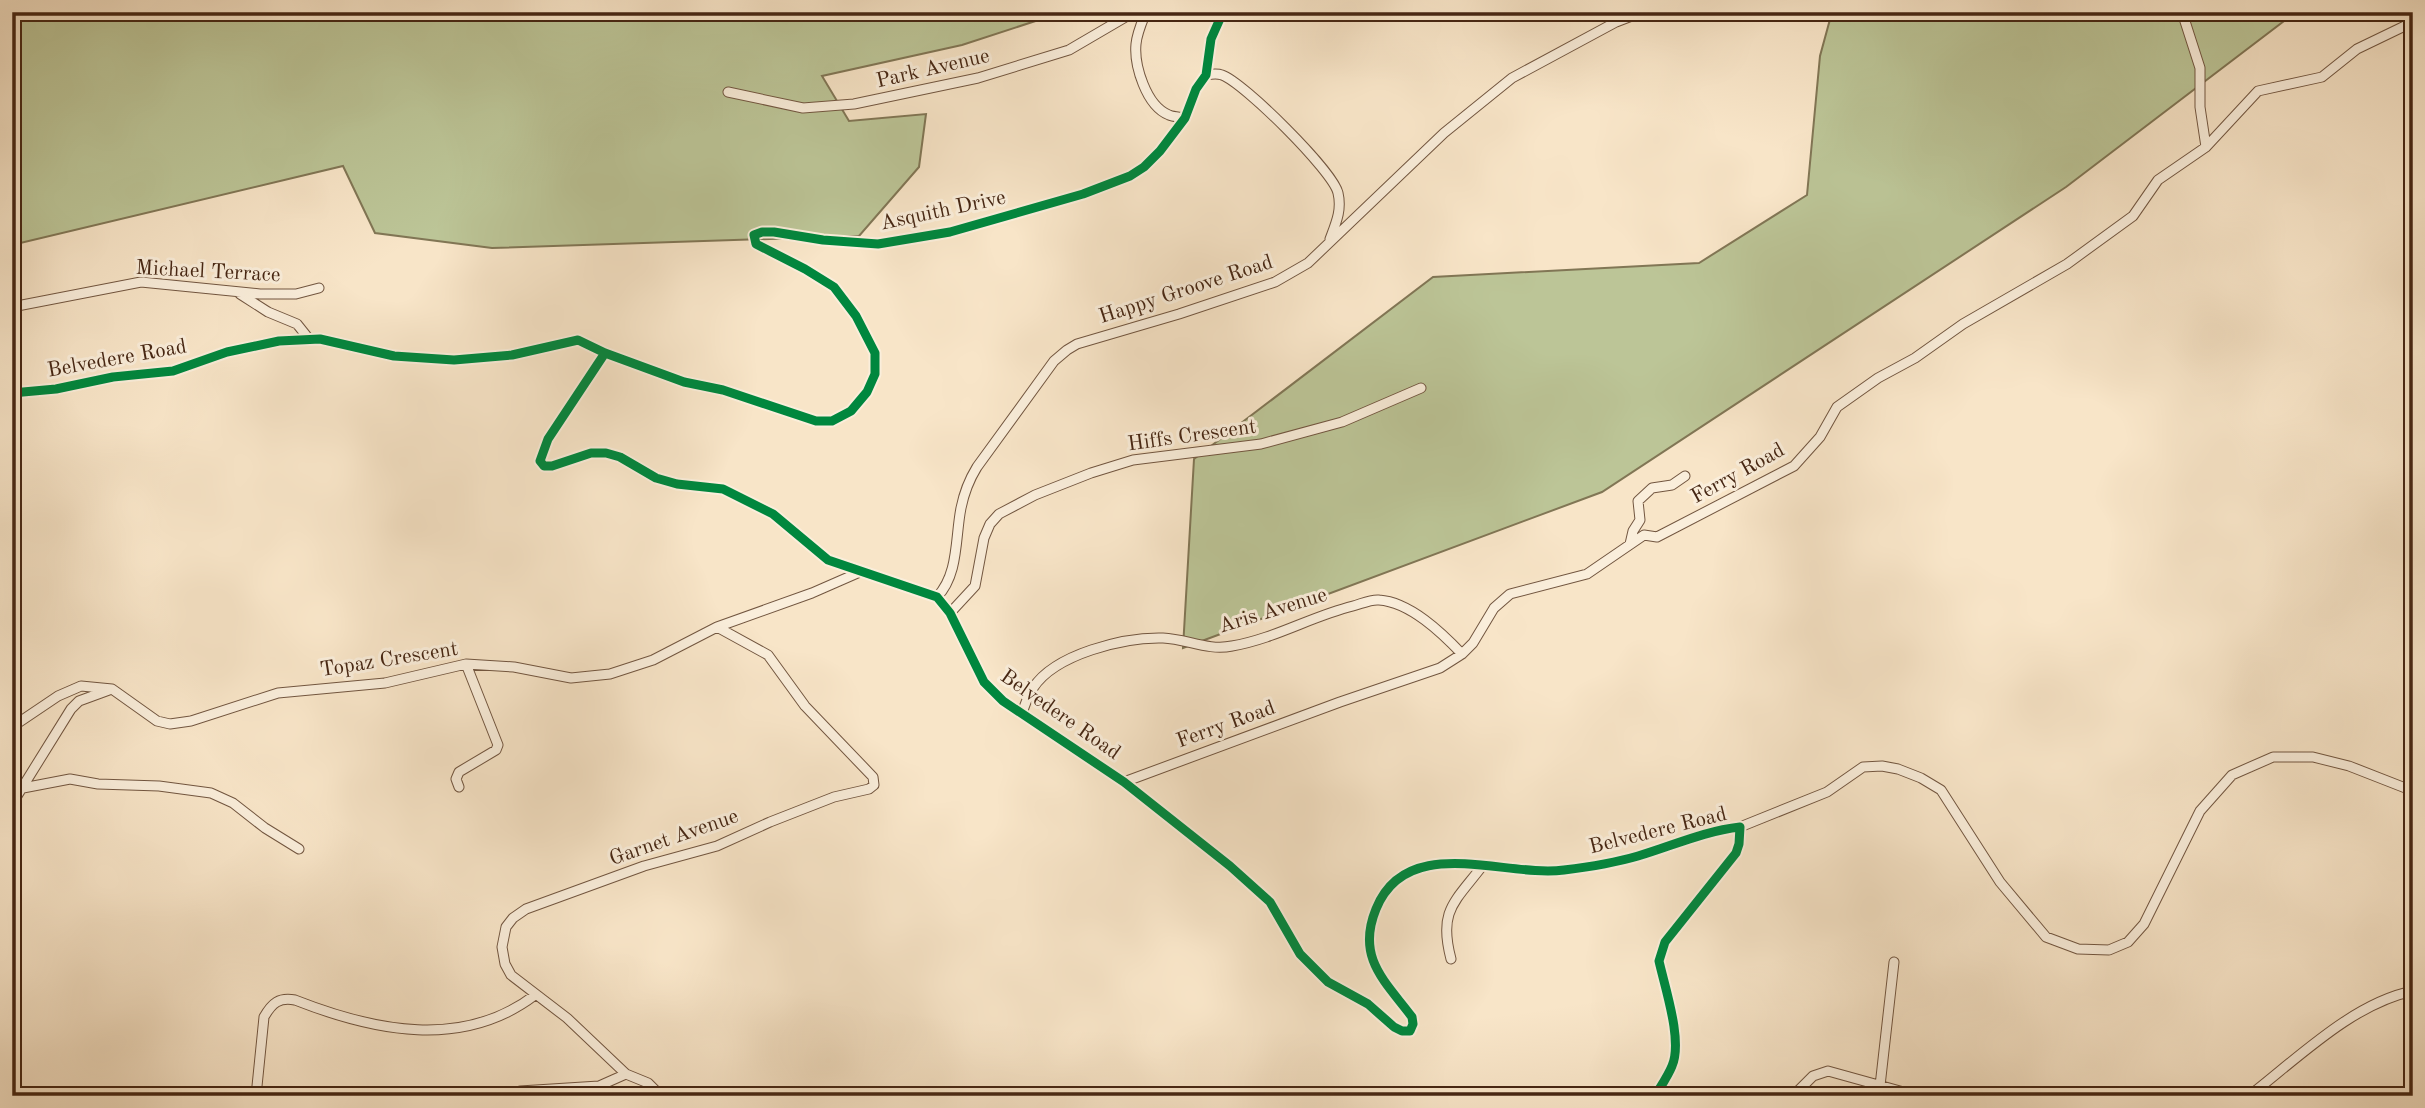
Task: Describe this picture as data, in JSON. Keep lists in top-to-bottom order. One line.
{"streets":{"street":["Park Avenue","Asquith Drive","Michael Terrace","Happy Groove Road","Belvedere Road","Hiffs Crescent","Ferry Road","Aris Avenue","Topaz Crescent","Garnet Avenue"]},"crossings":[["Asquith Drive","Belvedere Road"],["Happy Groove Road","Belvedere Road"],["Belvedere Road","Hiffs Crescent"],["Belvedere Road","Ferry Road"],["Belvedere Road","Aris Avenue"],["Ferry Road","Aris Avenue"],["Topaz Crescent","Garnet Avenue"]]}
